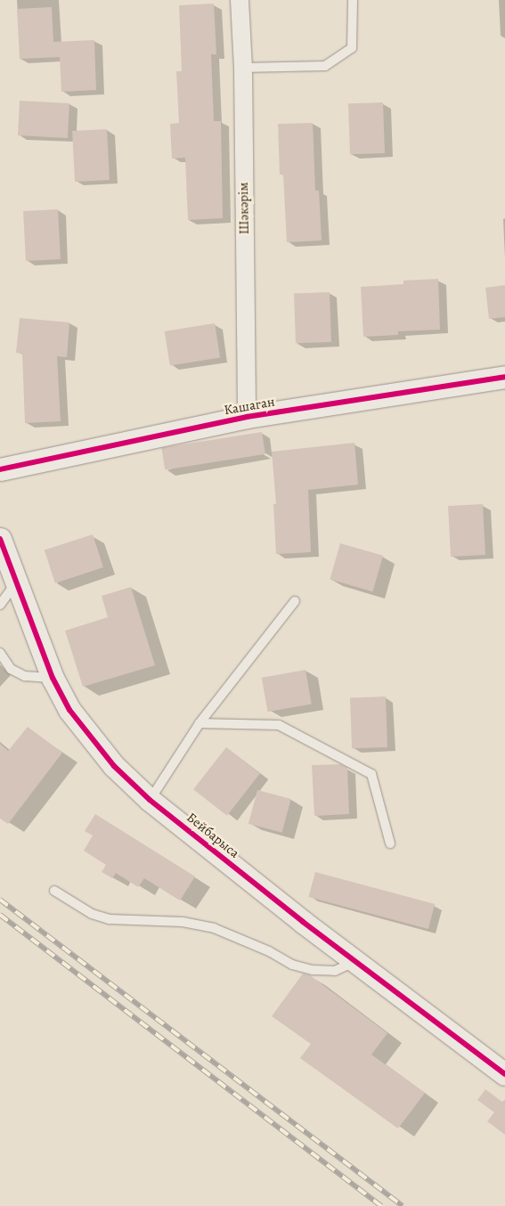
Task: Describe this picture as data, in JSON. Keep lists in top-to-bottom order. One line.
{"streets":{"street":["Шәкәрім","Кашаган","Бейбарыса"]},"crossings":[["Шәкәрім","Кашаган"]]}
